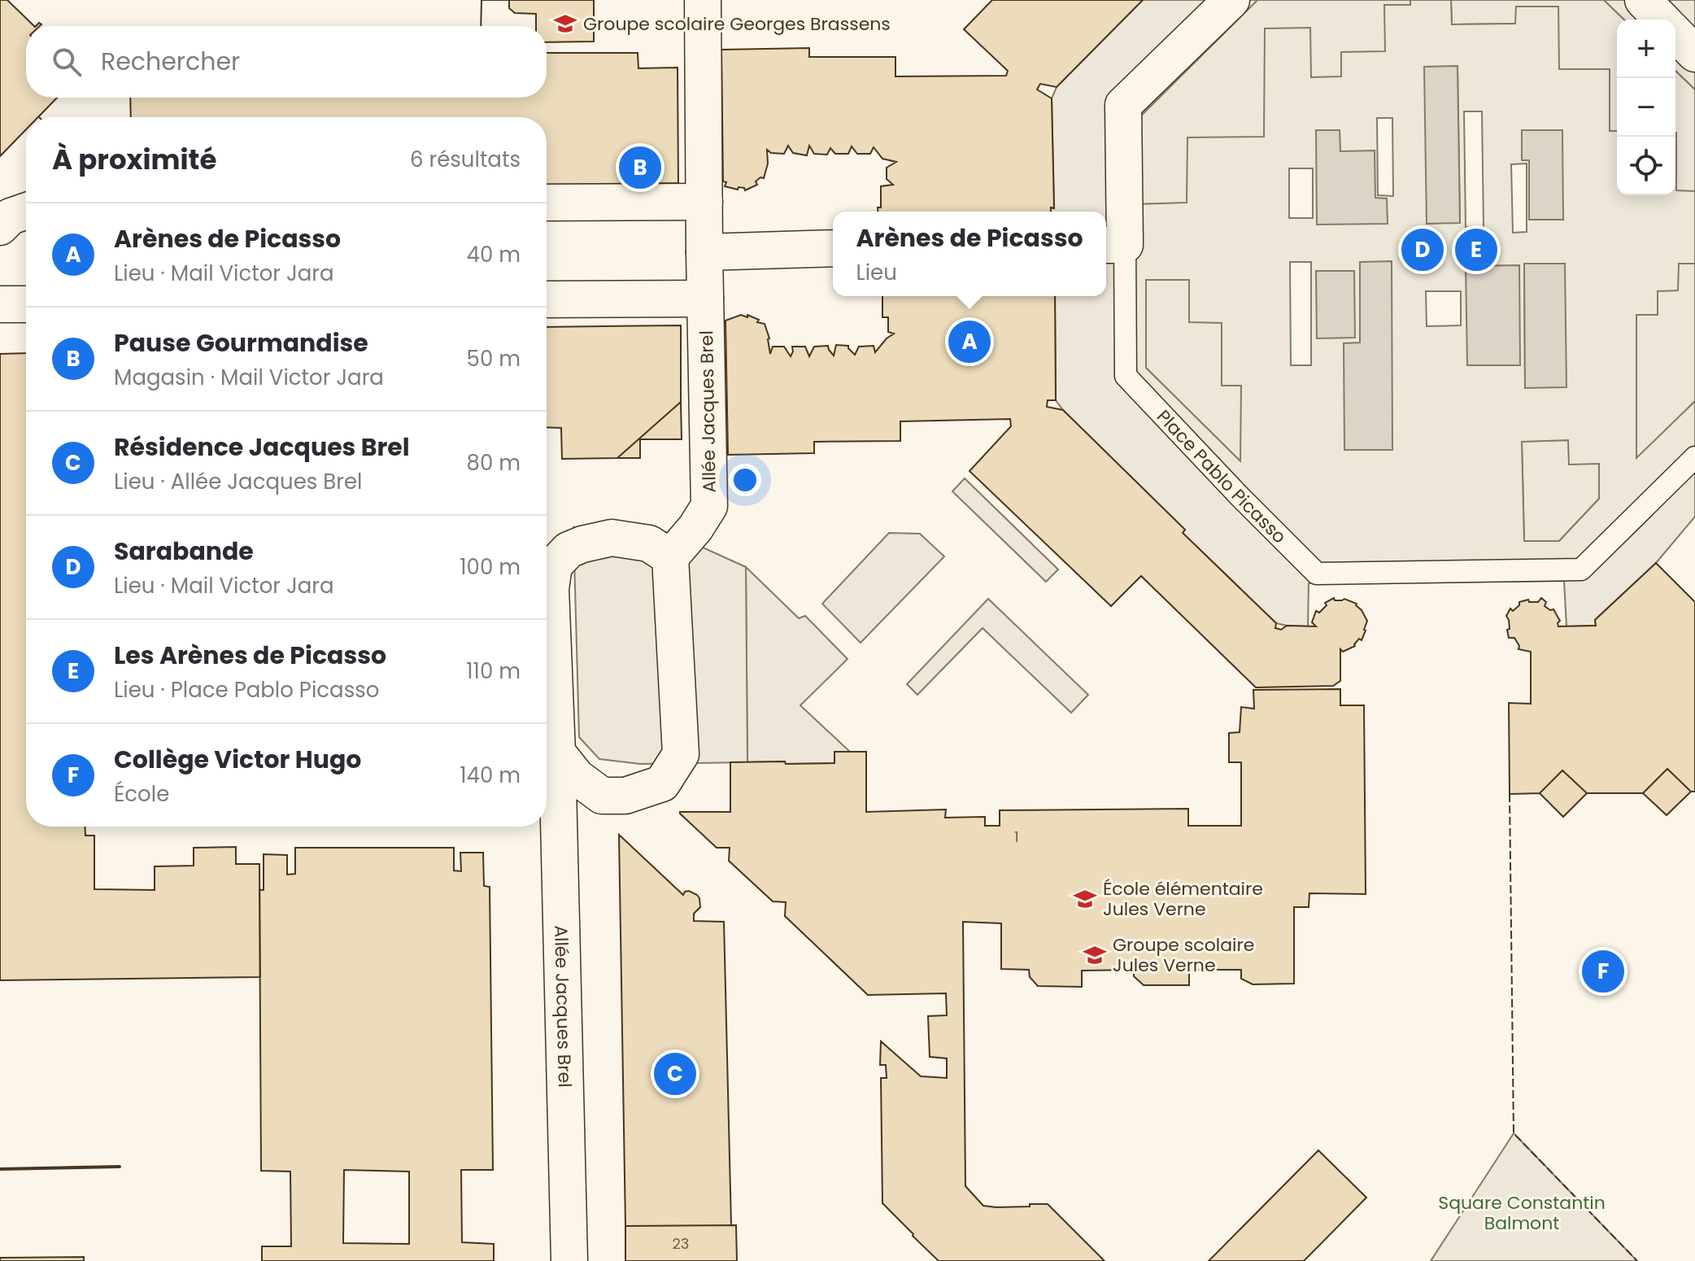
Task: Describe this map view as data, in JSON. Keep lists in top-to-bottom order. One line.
{"streets":{"street":["Allée Jacques Brel","Place Pablo Picasso"]},"parks":["Square Constantin Balmont"],"places":{"school or university":["Groupe scolaire Georges Brassens","École élémentaire Jules Verne","Groupe scolaire Jules Verne"]},"house_numbers":["1","23"],"page":{"map_buttons":["+","−"],"search":"Rechercher","heading":["À proximité","6 résultats"],"pins":["B","D","E","A","F","C"],"list":[{"mark":"A","name":"Arènes de Picasso","note":"Lieu · Mail Victor Jara","value":"40 m"},{"mark":"B","name":"Pause Gourmandise","note":"Magasin · Mail Victor Jara","value":"50 m"},{"mark":"C","name":"Résidence Jacques Brel","note":"Lieu · Allée Jacques Brel","value":"80 m"},{"mark":"D","name":"Sarabande","note":"Lieu · Mail Victor Jara","value":"100 m"},{"mark":"E","name":"Les Arènes de Picasso","note":"Lieu · Place Pablo Picasso","value":"110 m"},{"mark":"F","name":"Collège Victor Hugo","note":"École","value":"140 m"}],"popup":["Arènes de Picasso","Lieu"]}}
